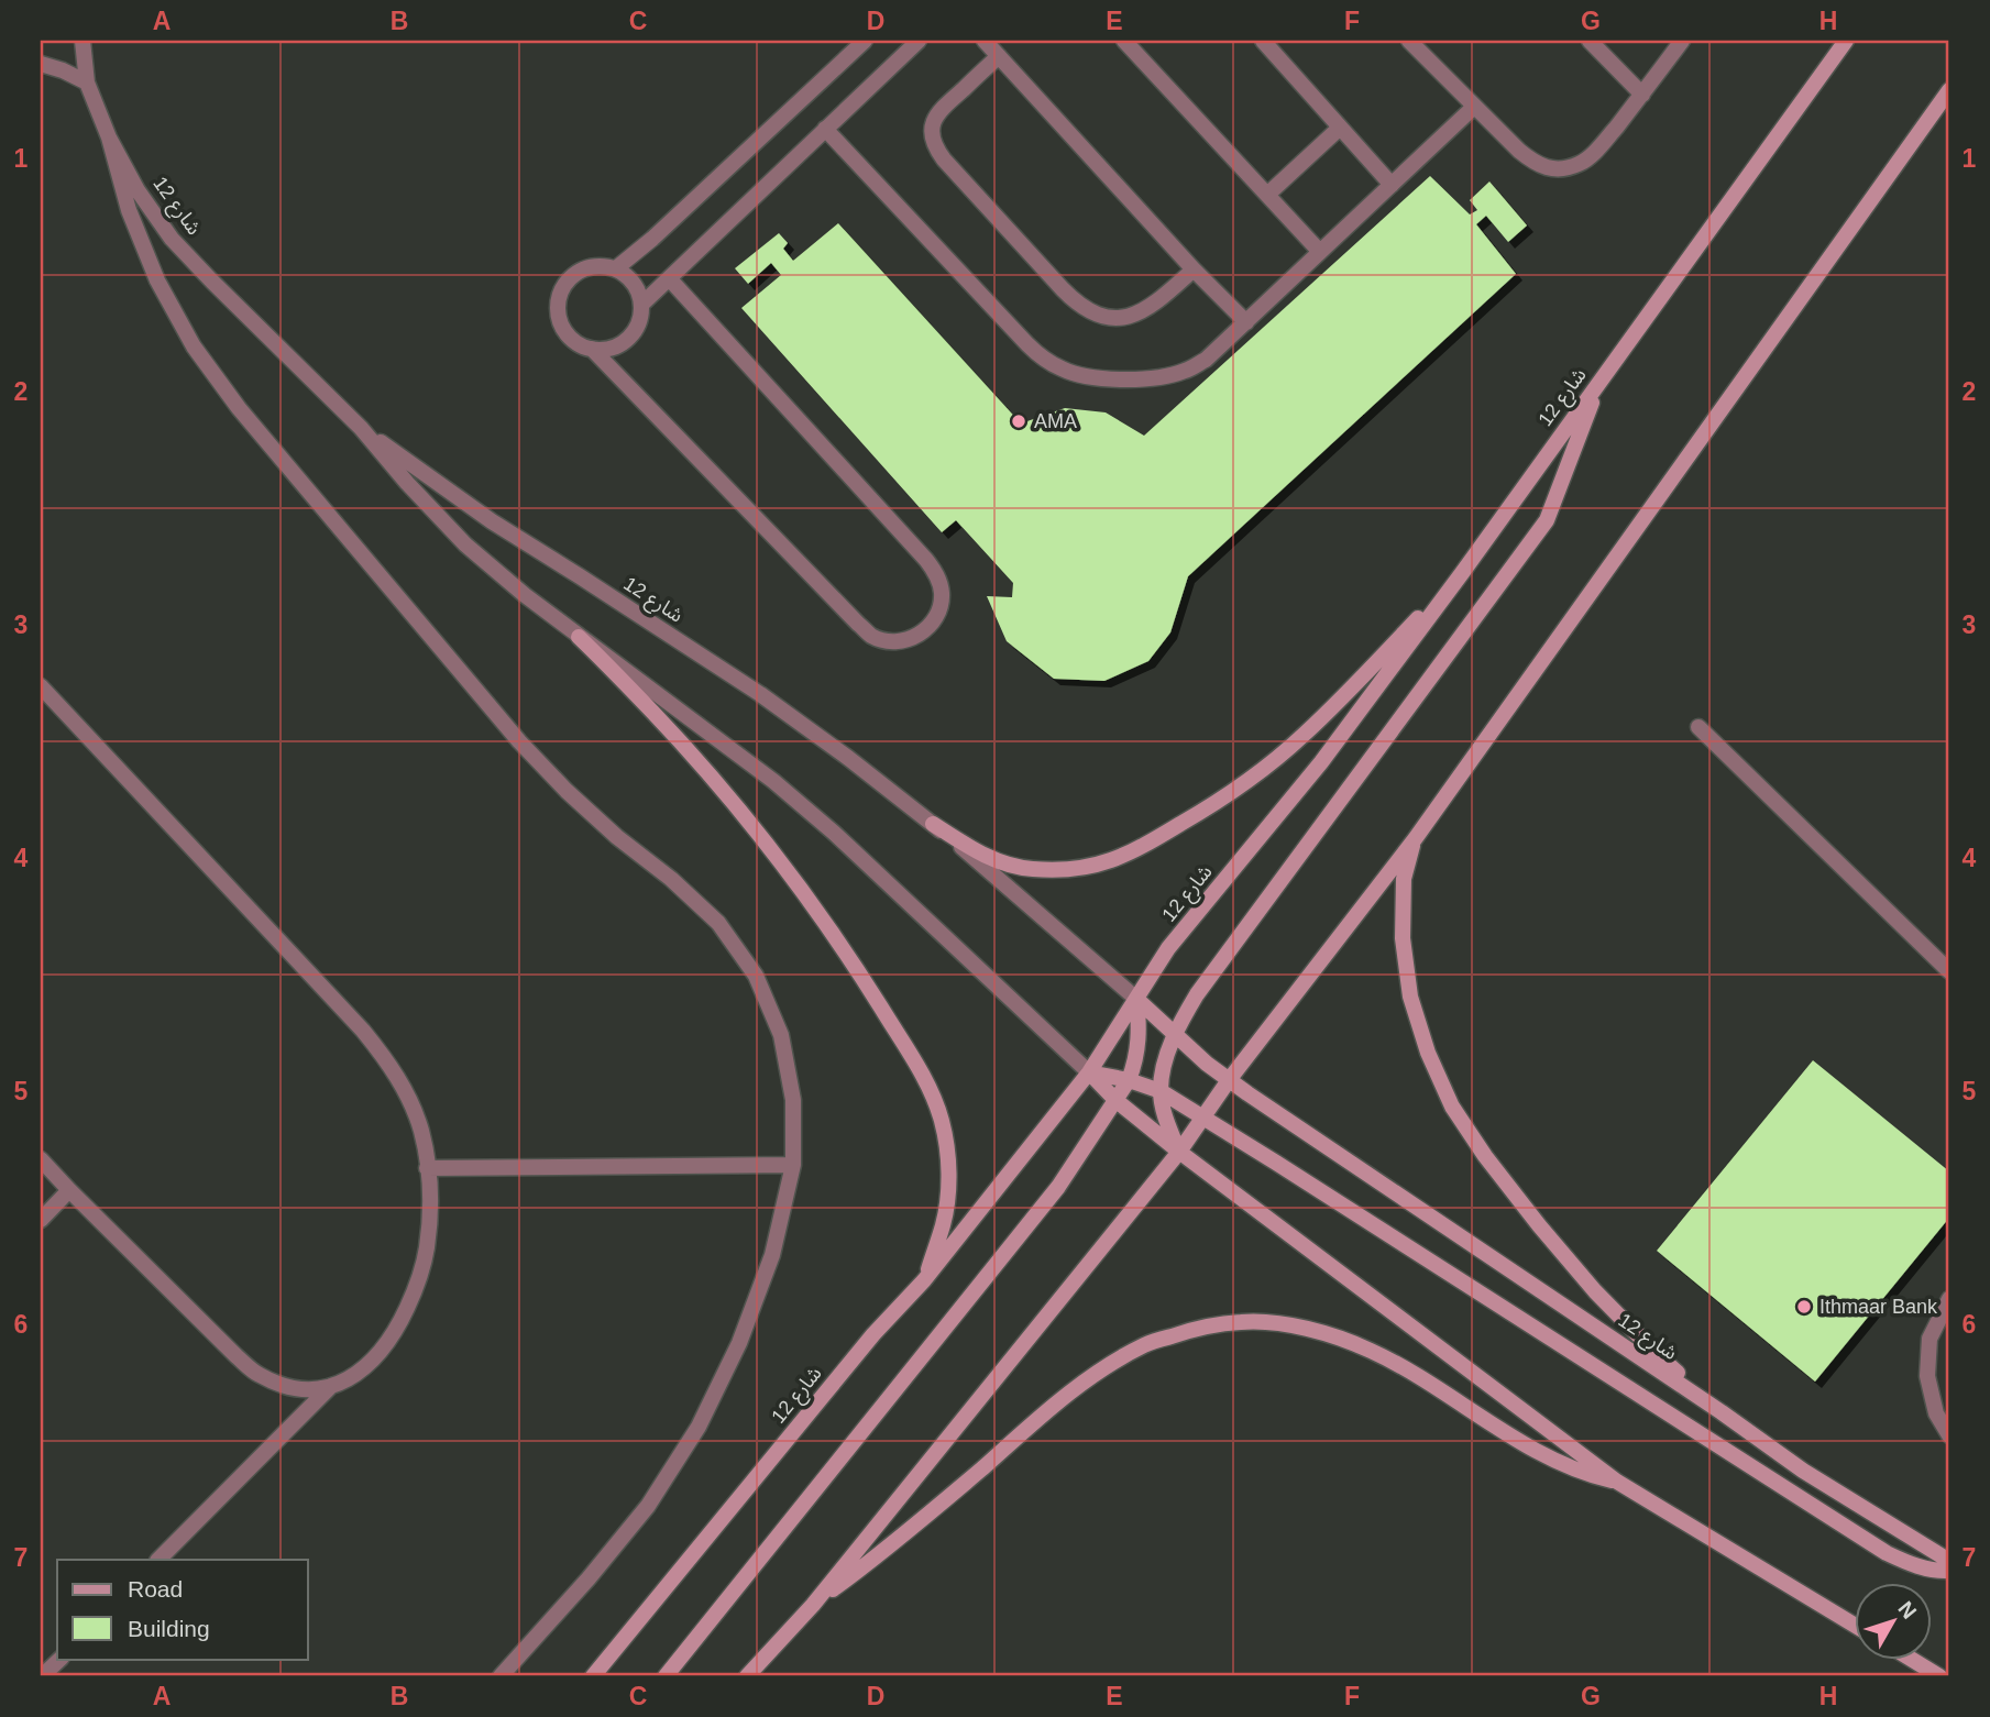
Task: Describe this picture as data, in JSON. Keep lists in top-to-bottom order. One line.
{"streets":{"street":["شارع 12"]},"places":["AMA","Ithmaar Bank"],"legend":["Road","Building"],"north":"top right","grid":{"columns":["A","B","C","D","E","F","G","H"],"rows":["1","2","3","4","5","6","7"]}}
